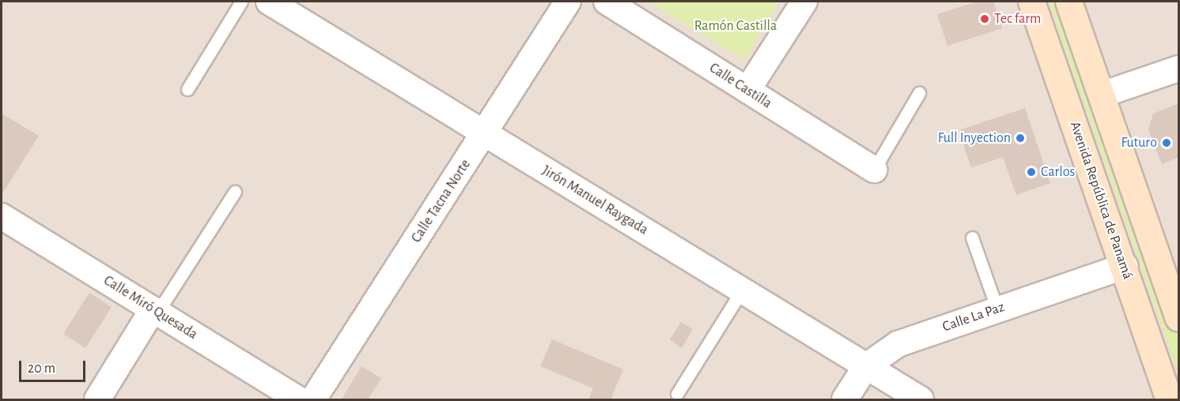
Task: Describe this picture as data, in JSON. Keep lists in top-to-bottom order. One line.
{"streets":{"main road":["Avenida República de Panamá"],"street":["Calle Castilla","Jirón Manuel Raygada","Calle Tacna Norte","Calle Miró Quesada","Calle La Paz"]},"crossings":[["Jirón Manuel Raygada","Calle Tacna Norte"],["Jirón Manuel Raygada","Calle La Paz"],["Avenida República de Panamá","Calle La Paz"]],"parks":["Ramón Castilla"],"places":["Tec farm","Full Inyection","Futuro","Carlos"],"scale_bar":"20 m"}
